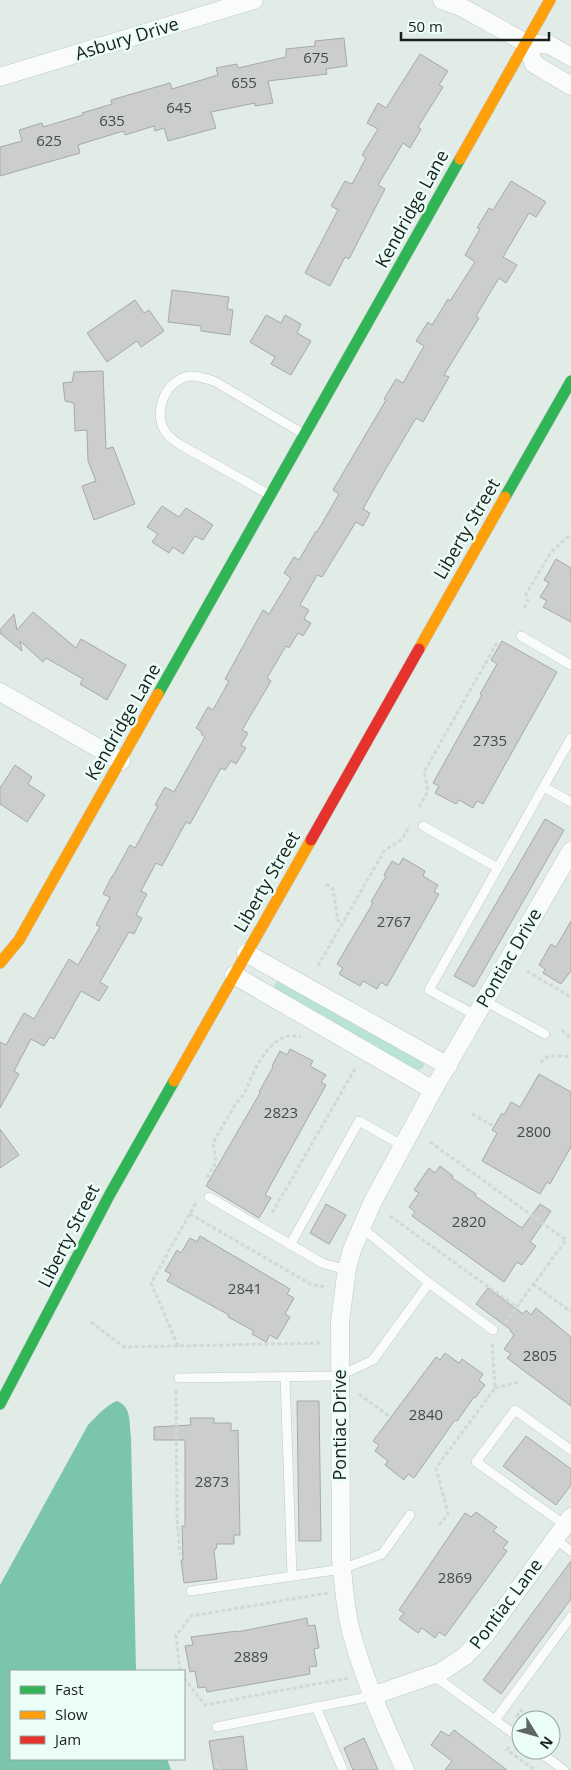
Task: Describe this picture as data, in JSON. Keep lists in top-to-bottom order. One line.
{"streets":{"street":["Asbury Drive","Kendridge Lane","Liberty Street","Pontiac Drive","Pontiac Lane"]},"crossings":[["Pontiac Drive","Pontiac Lane"]],"house_numbers":["675","655","645","635","625","2735","2767","2823","2800","2820","2841","2805","2840","2873","2869","2889"],"legend":["Fast","Slow","Jam"],"scale_bar":"50 m","north":"bottom right"}
